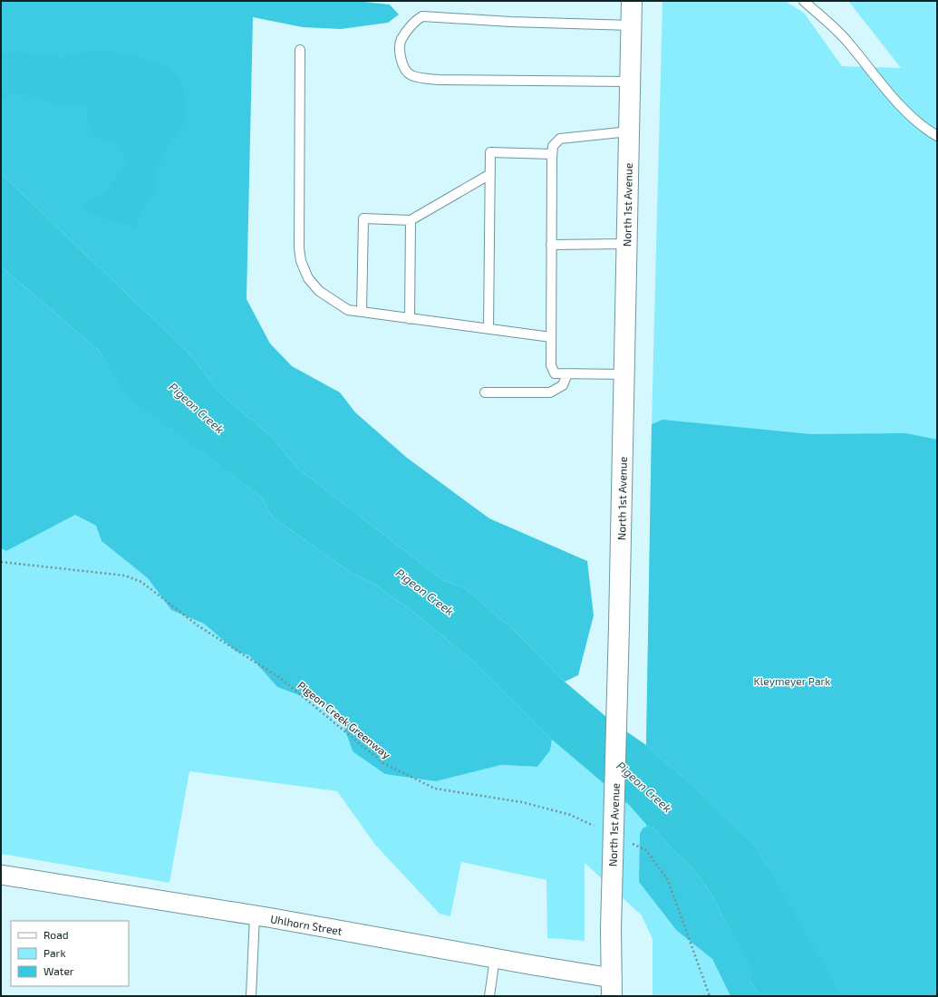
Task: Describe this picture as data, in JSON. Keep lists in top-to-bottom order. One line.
{"streets":{"main road":["North 1st Avenue"],"street":["Uhlhorn Street"],"path":["Pigeon Creek Greenway"]},"crossings":[["North 1st Avenue","Uhlhorn Street"]],"water":["Pigeon Creek"],"parks":["Kleymeyer Park"],"legend":["Road","Park","Water"]}
